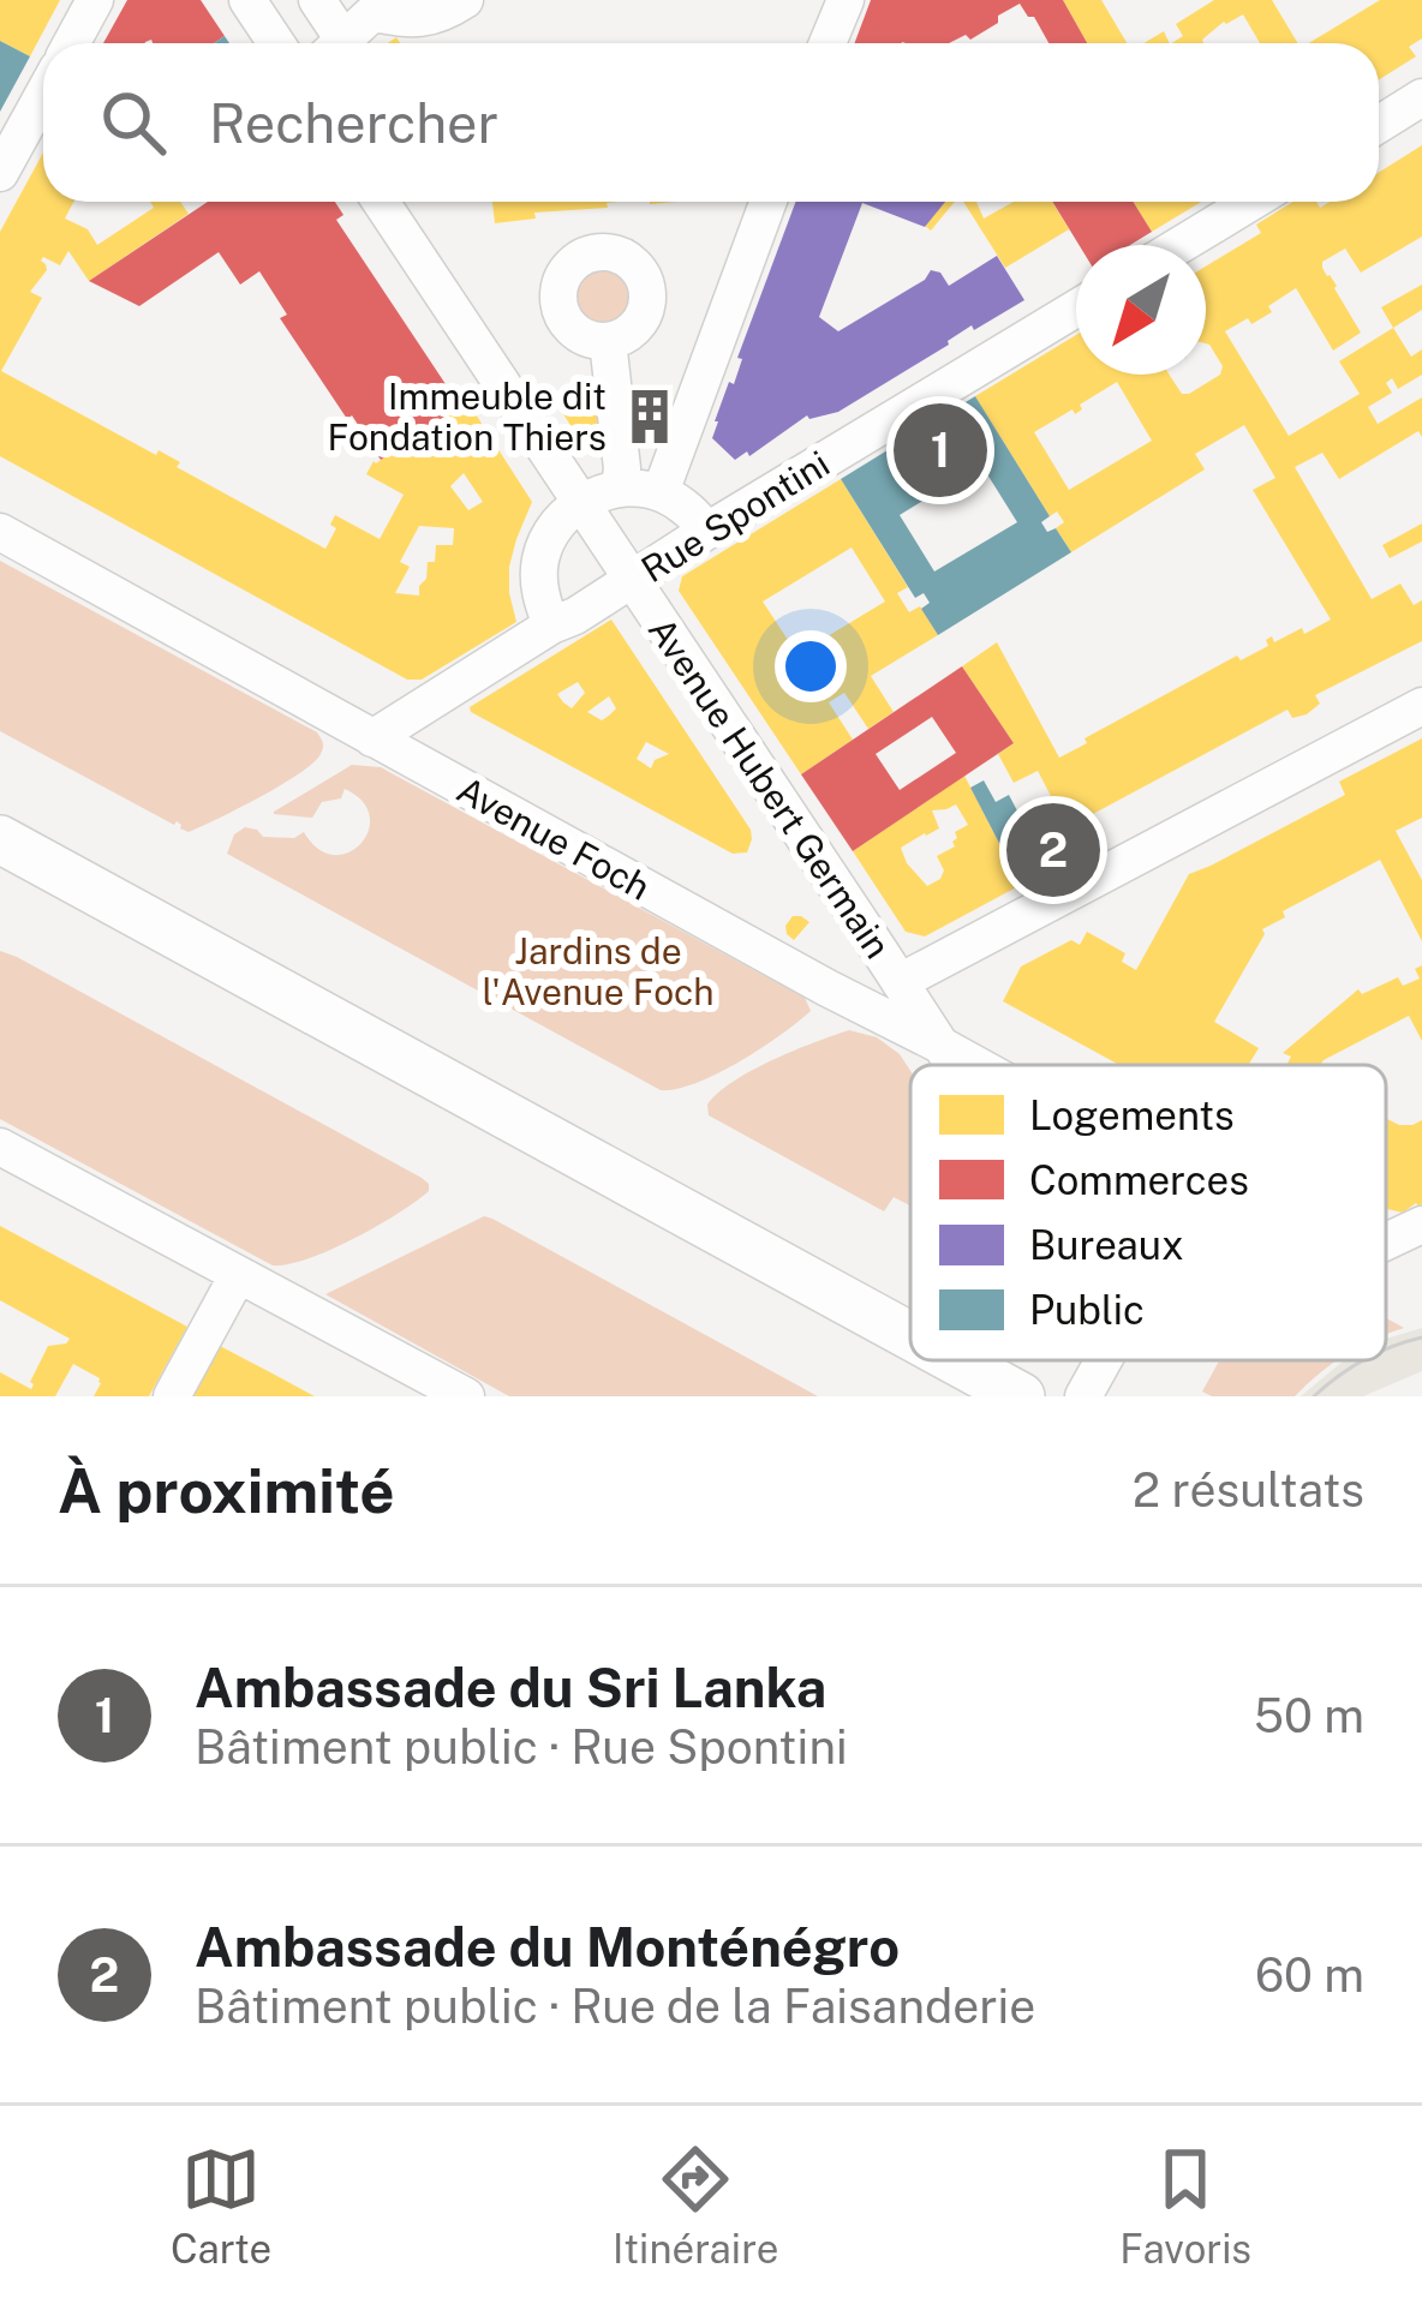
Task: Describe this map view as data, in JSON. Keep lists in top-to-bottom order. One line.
{"streets":{"street":["Rue Spontini","Avenue Hubert Germain","Avenue Foch"]},"crossings":[["Rue Spontini","Avenue Hubert Germain"],["Rue Spontini","Avenue Foch"],["Avenue Hubert Germain","Avenue Foch"]],"parks":["Jardins de l'Avenue Foch"],"places":{"building":["Immeuble dit Fondation Thiers"]},"legend":["Logements","Commerces","Bureaux","Public"],"north":"bottom left","page":{"search":"Rechercher","pins":["1","2"],"heading":["À proximité","2 résultats"],"list":[{"mark":"1","name":"Ambassade du Sri Lanka","note":"Bâtiment public · Rue Spontini","value":"50 m"},{"mark":"2","name":"Ambassade du Monténégro","note":"Bâtiment public · Rue de la Faisanderie","value":"60 m"}],"nav":["Carte","Itinéraire","Favoris"]}}
